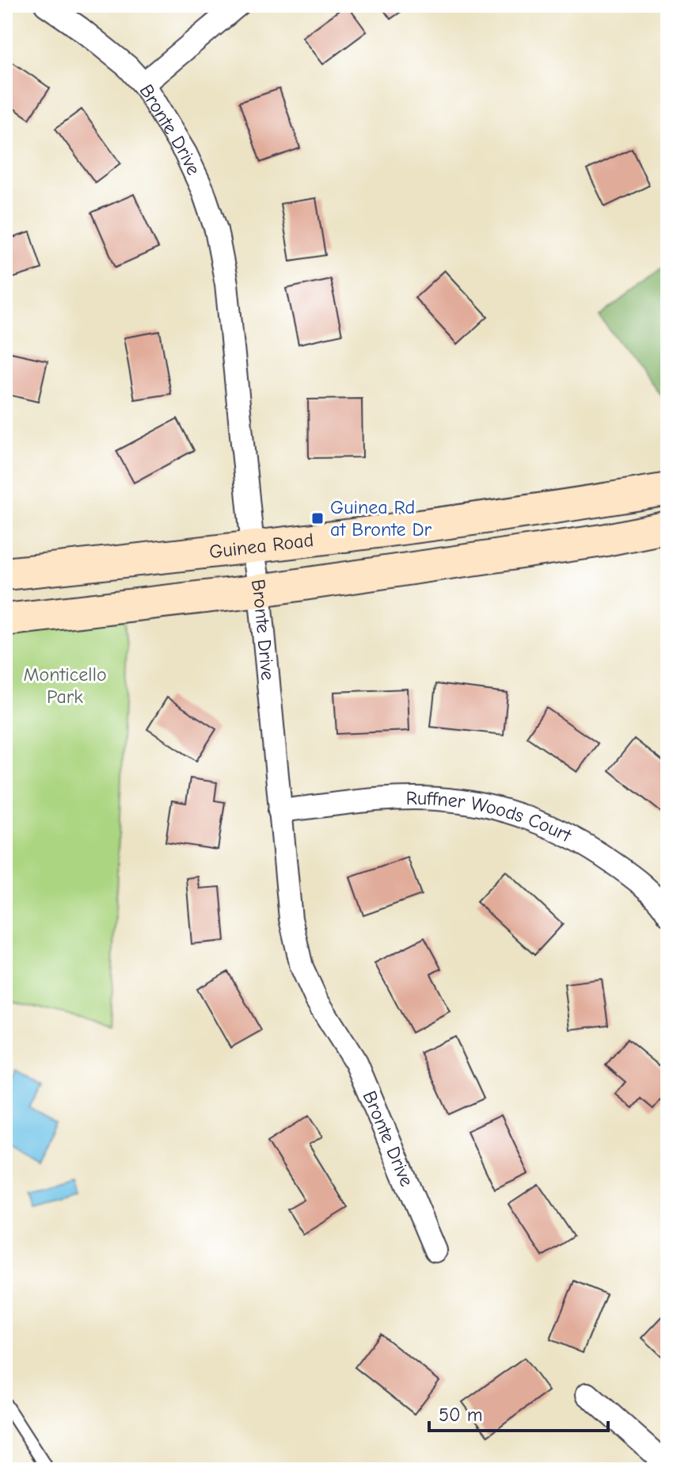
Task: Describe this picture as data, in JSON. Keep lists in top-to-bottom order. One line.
{"streets":{"main road":["Guinea Road"],"street":["Bronte Drive","Ruffner Woods Court"]},"crossings":[["Bronte Drive","Guinea Road"],["Bronte Drive","Ruffner Woods Court"]],"parks":["Monticello Park"],"places":{"transit":["Guinea Rd at Bronte Dr"]},"scale_bar":"50 m"}
